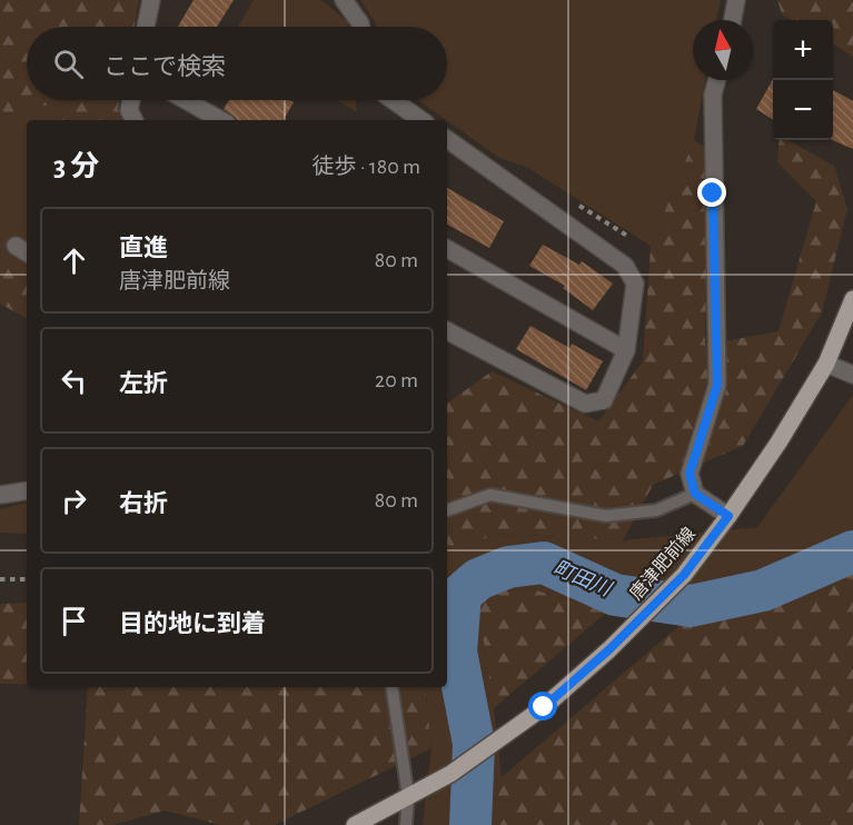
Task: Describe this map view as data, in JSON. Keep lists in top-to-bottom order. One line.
{"streets":{"main road":["唐津肥前線"]},"water":["町田川"],"north":"top","page":{"map_buttons":["+","−"],"search":"ここで検索","heading":["3 分","徒歩 · 180 m"],"list":[["直進","唐津肥前線","80 m"],["左折","20 m"],["右折","80 m"],"目的地に到着"]}}
